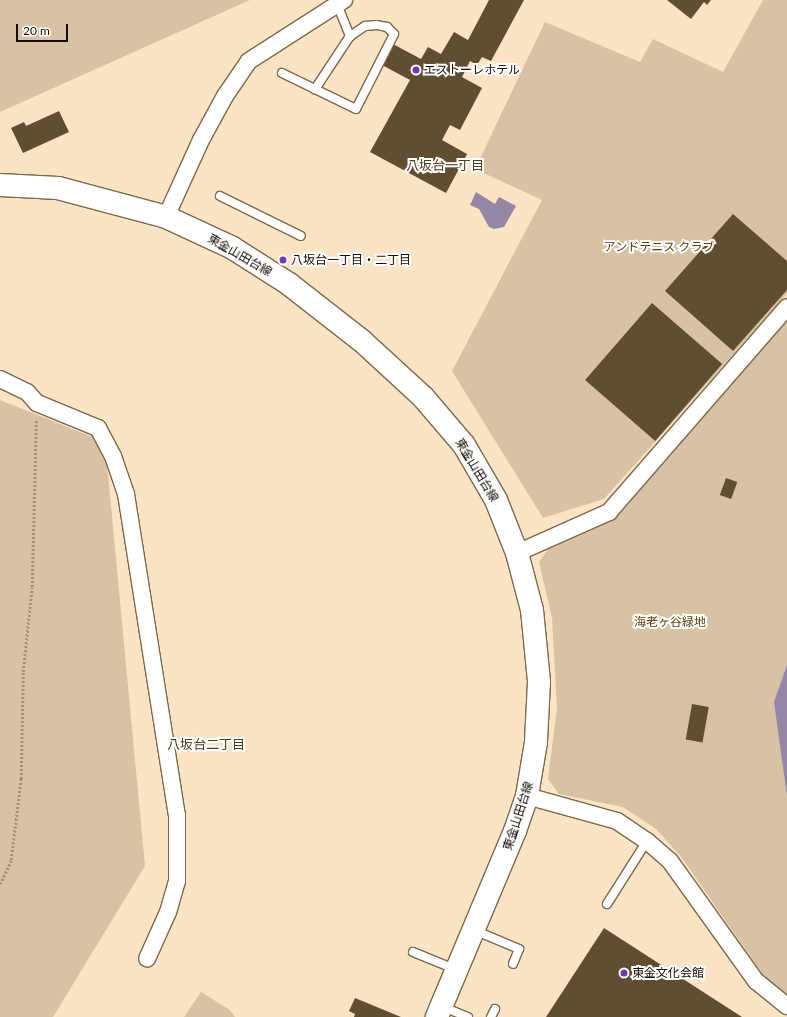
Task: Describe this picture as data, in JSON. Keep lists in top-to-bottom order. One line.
{"streets":{"main road":["東金山田台線"]},"districts":["八坂台一丁目","八坂台二丁目"],"parks":["アンドテニス クラブ","海老ヶ谷緑地"],"places":["エストーレホテル","八坂台一丁目・二丁目","東金文化会館"],"scale_bar":"20 m"}
